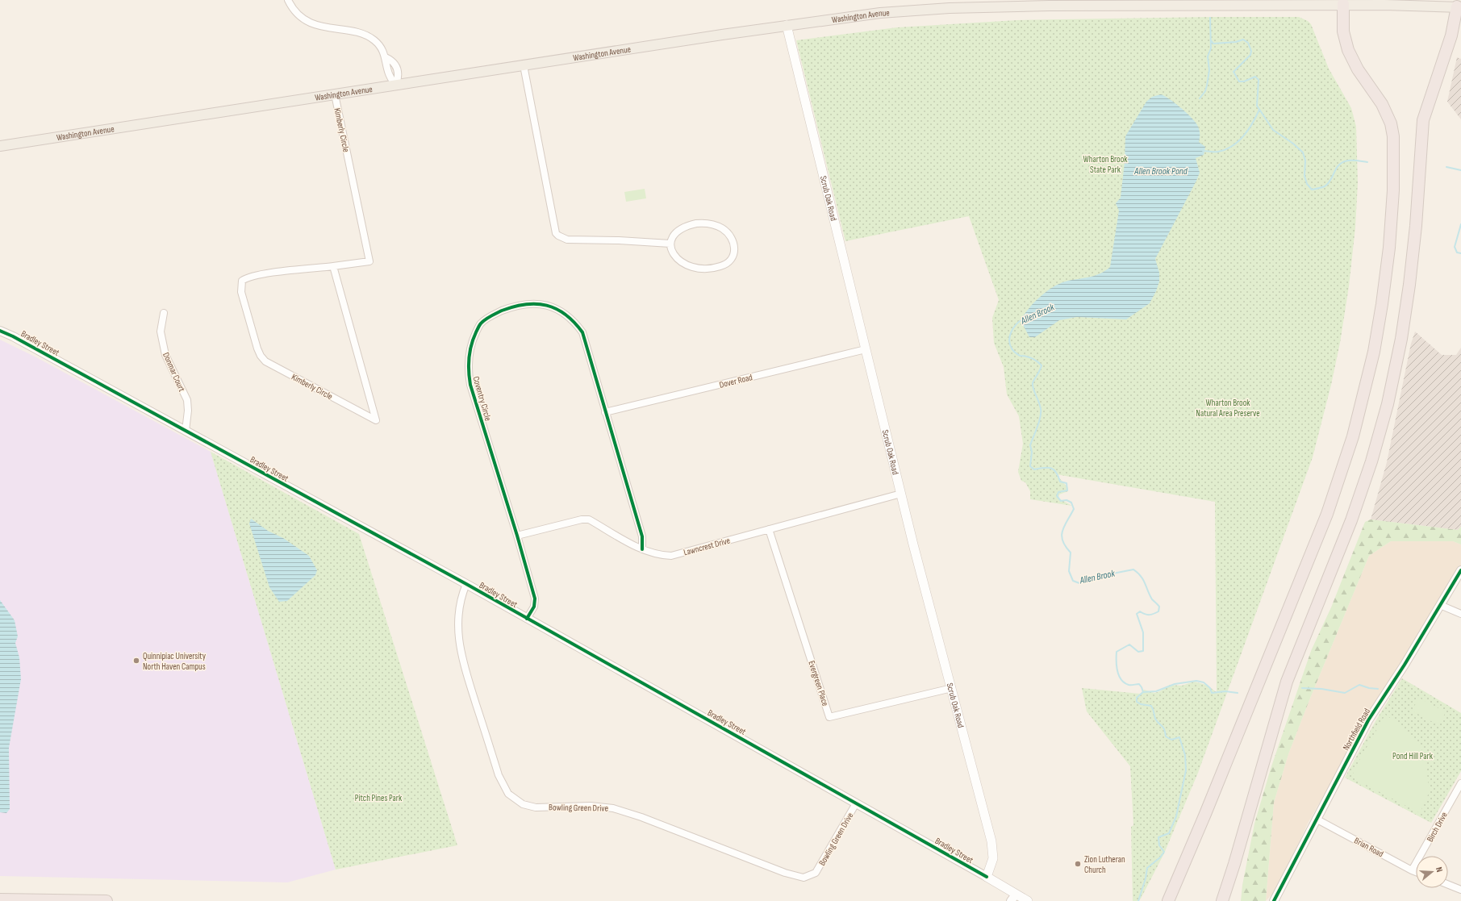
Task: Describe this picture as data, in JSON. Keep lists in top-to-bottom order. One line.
{"streets":{"main road":["Washington Avenue","Scrub Oak Road"],"street":["Kimberly Circle","Bradley Street","Donmar Court","Dover Road","Coventry Circle","Lawncrest Drive","Evergreen Place","Northfield Road","Bowling Green Drive","Birch Drive","Brian Road"]},"crossings":[["Washington Avenue","Kimberly Circle"],["Washington Avenue","Scrub Oak Road"],["Scrub Oak Road","Bradley Street"],["Scrub Oak Road","Dover Road"],["Scrub Oak Road","Lawncrest Drive"],["Scrub Oak Road","Evergreen Place"],["Bradley Street","Donmar Court"],["Bradley Street","Coventry Circle"],["Bradley Street","Bowling Green Drive"],["Dover Road","Coventry Circle"],["Coventry Circle","Lawncrest Drive"],["Lawncrest Drive","Evergreen Place"],["Northfield Road","Brian Road"],["Birch Drive","Brian Road"]],"water":["Allen Brook Pond","Allen Brook"],"parks":["Wharton Brook State Park","Wharton Brook Natural Area Preserve","Pond Hill Park","Pitch Pines Park"],"places":["Quinnipiac University North Haven Campus","Zion Lutheran Church"],"north":"right"}
